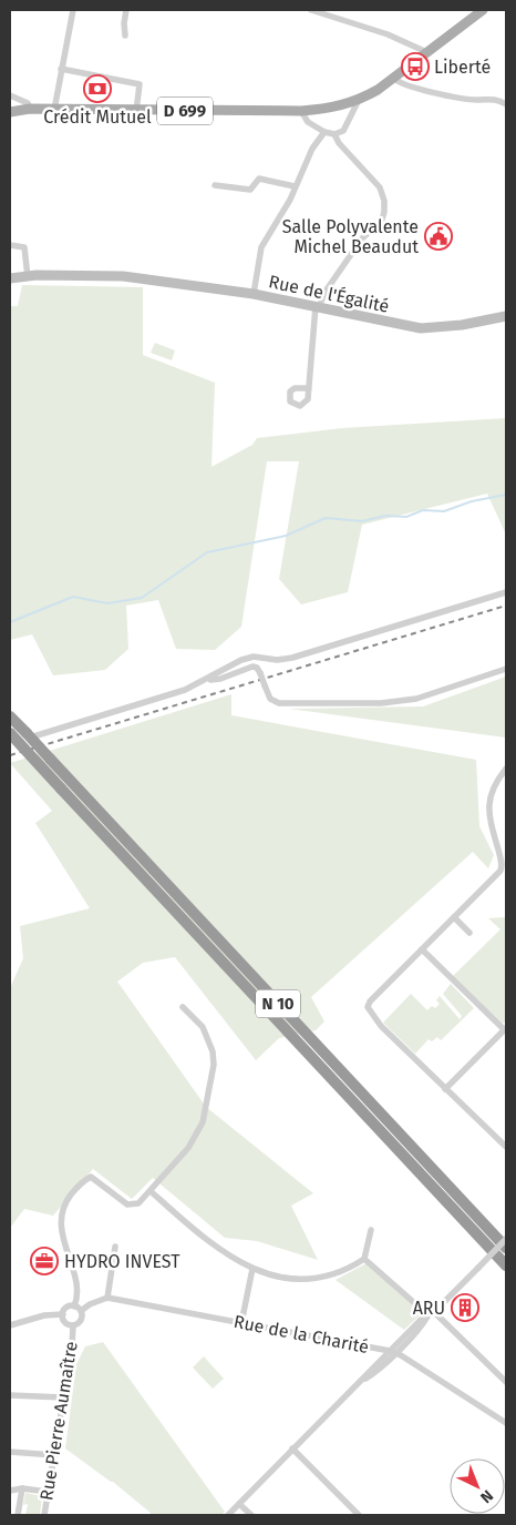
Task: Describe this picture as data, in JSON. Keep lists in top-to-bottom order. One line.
{"streets":{"highway":["N 10"],"main road":["D 699"],"street":["Rue de l'Égalité","Rue de la Charité","Rue Pierre Aumaître"]},"places":{"bus stop":["Liberté"],"bank":["Crédit Mutuel"],"public building":["Salle Polyvalente Michel Beaudut"],"office":["HYDRO INVEST"],"building":["ARU"]},"north":"bottom right"}
